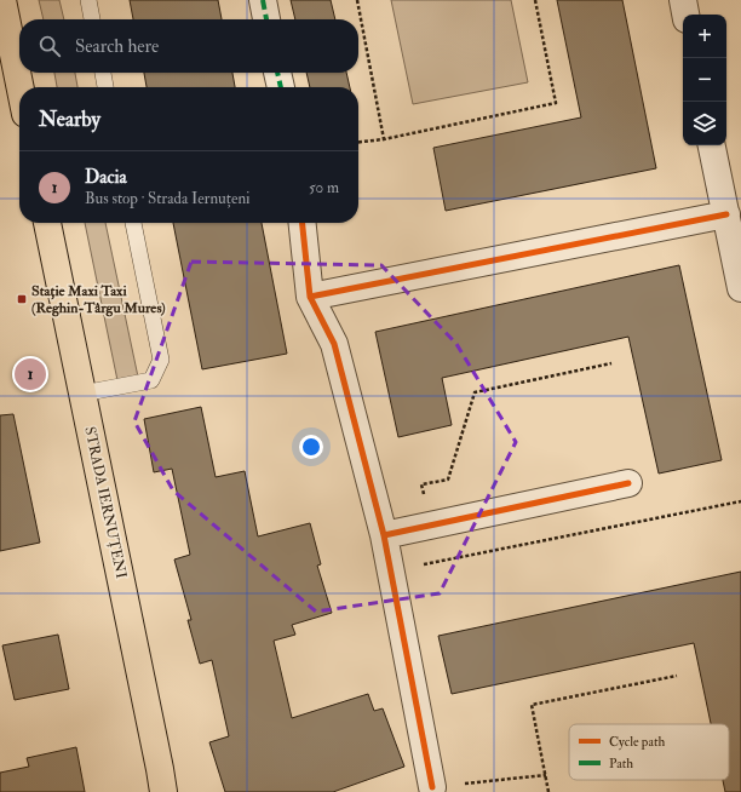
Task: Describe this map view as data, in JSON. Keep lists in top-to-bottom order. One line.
{"streets":{"main road":["STRADA IERNUȚENI"]},"places":{"transit":["Stație Maxi Taxi (Reghin-Târgu Mures)"]},"legend":["Cycle path","Path"],"page":{"map_buttons":["+","−"],"search":"Search here","heading":"Nearby","list":[{"mark":"1","name":"Dacia","note":"Bus stop · Strada Iernuțeni","value":"50 m"}],"pins":"1"}}
